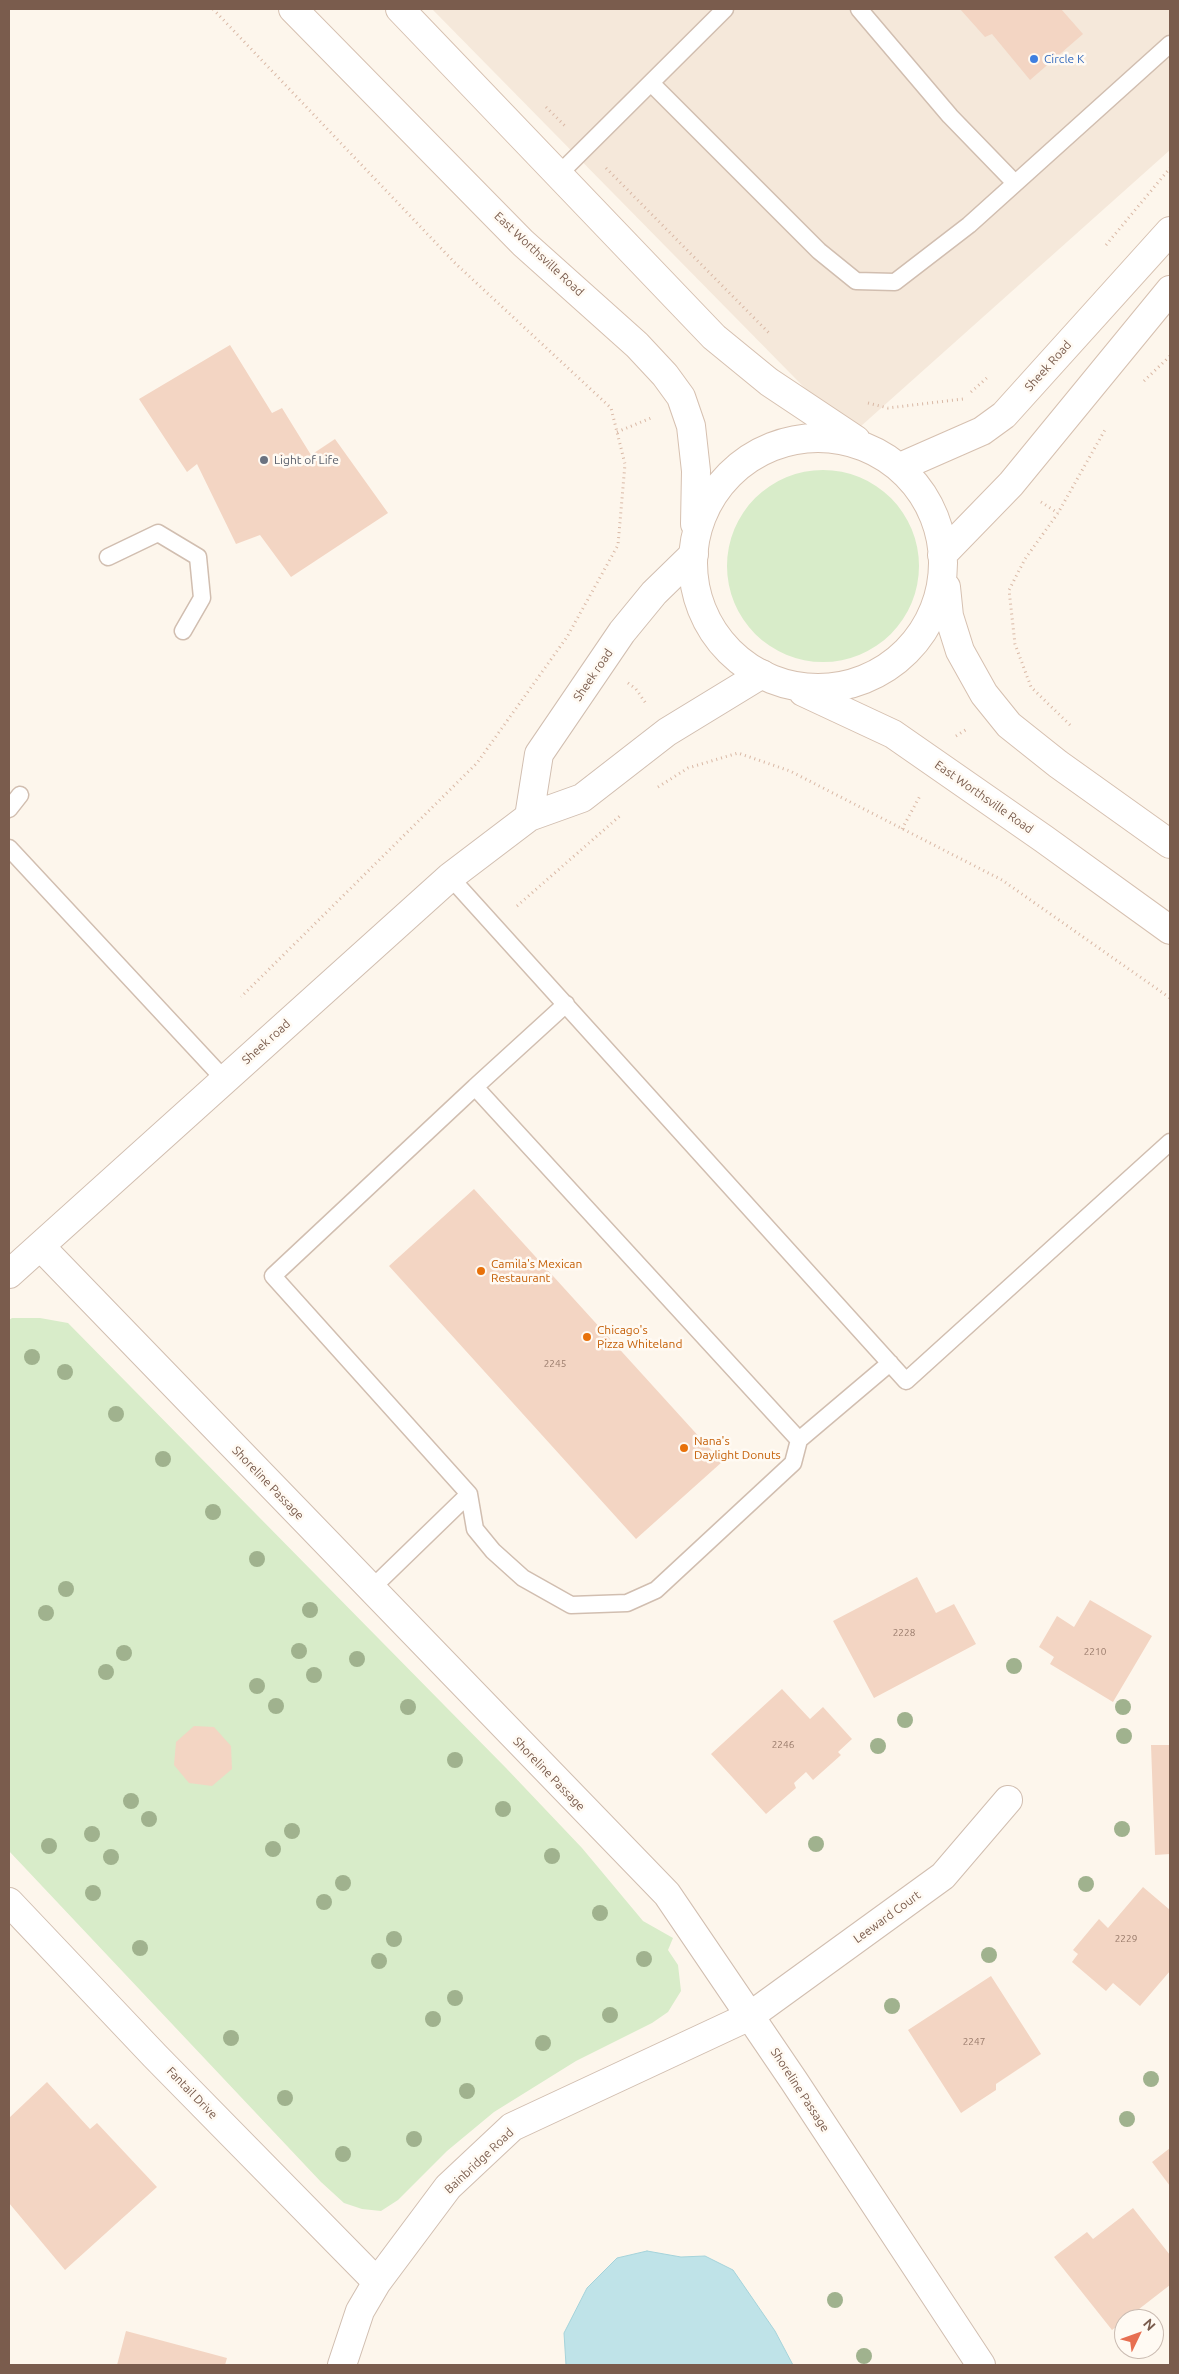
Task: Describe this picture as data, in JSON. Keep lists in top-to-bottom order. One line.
{"streets":{"street":["East Worthsville Road","Sheek Road","Sheek road","Shoreline Passage","Leeward Court","Fantail Drive","Bainbridge Road"]},"crossings":[["East Worthsville Road","Sheek road"],["Sheek road","Shoreline Passage"],["Shoreline Passage","Leeward Court"],["Shoreline Passage","Bainbridge Road"],["Leeward Court","Bainbridge Road"],["Fantail Drive","Bainbridge Road"]],"places":["Circle K","Light of Life","Camila's Mexican Restaurant","Chicago's Pizza Whiteland","Nana's Daylight Donuts"],"house_numbers":["2245","2228","2210","2246","2229","2247"],"north":"top right"}
